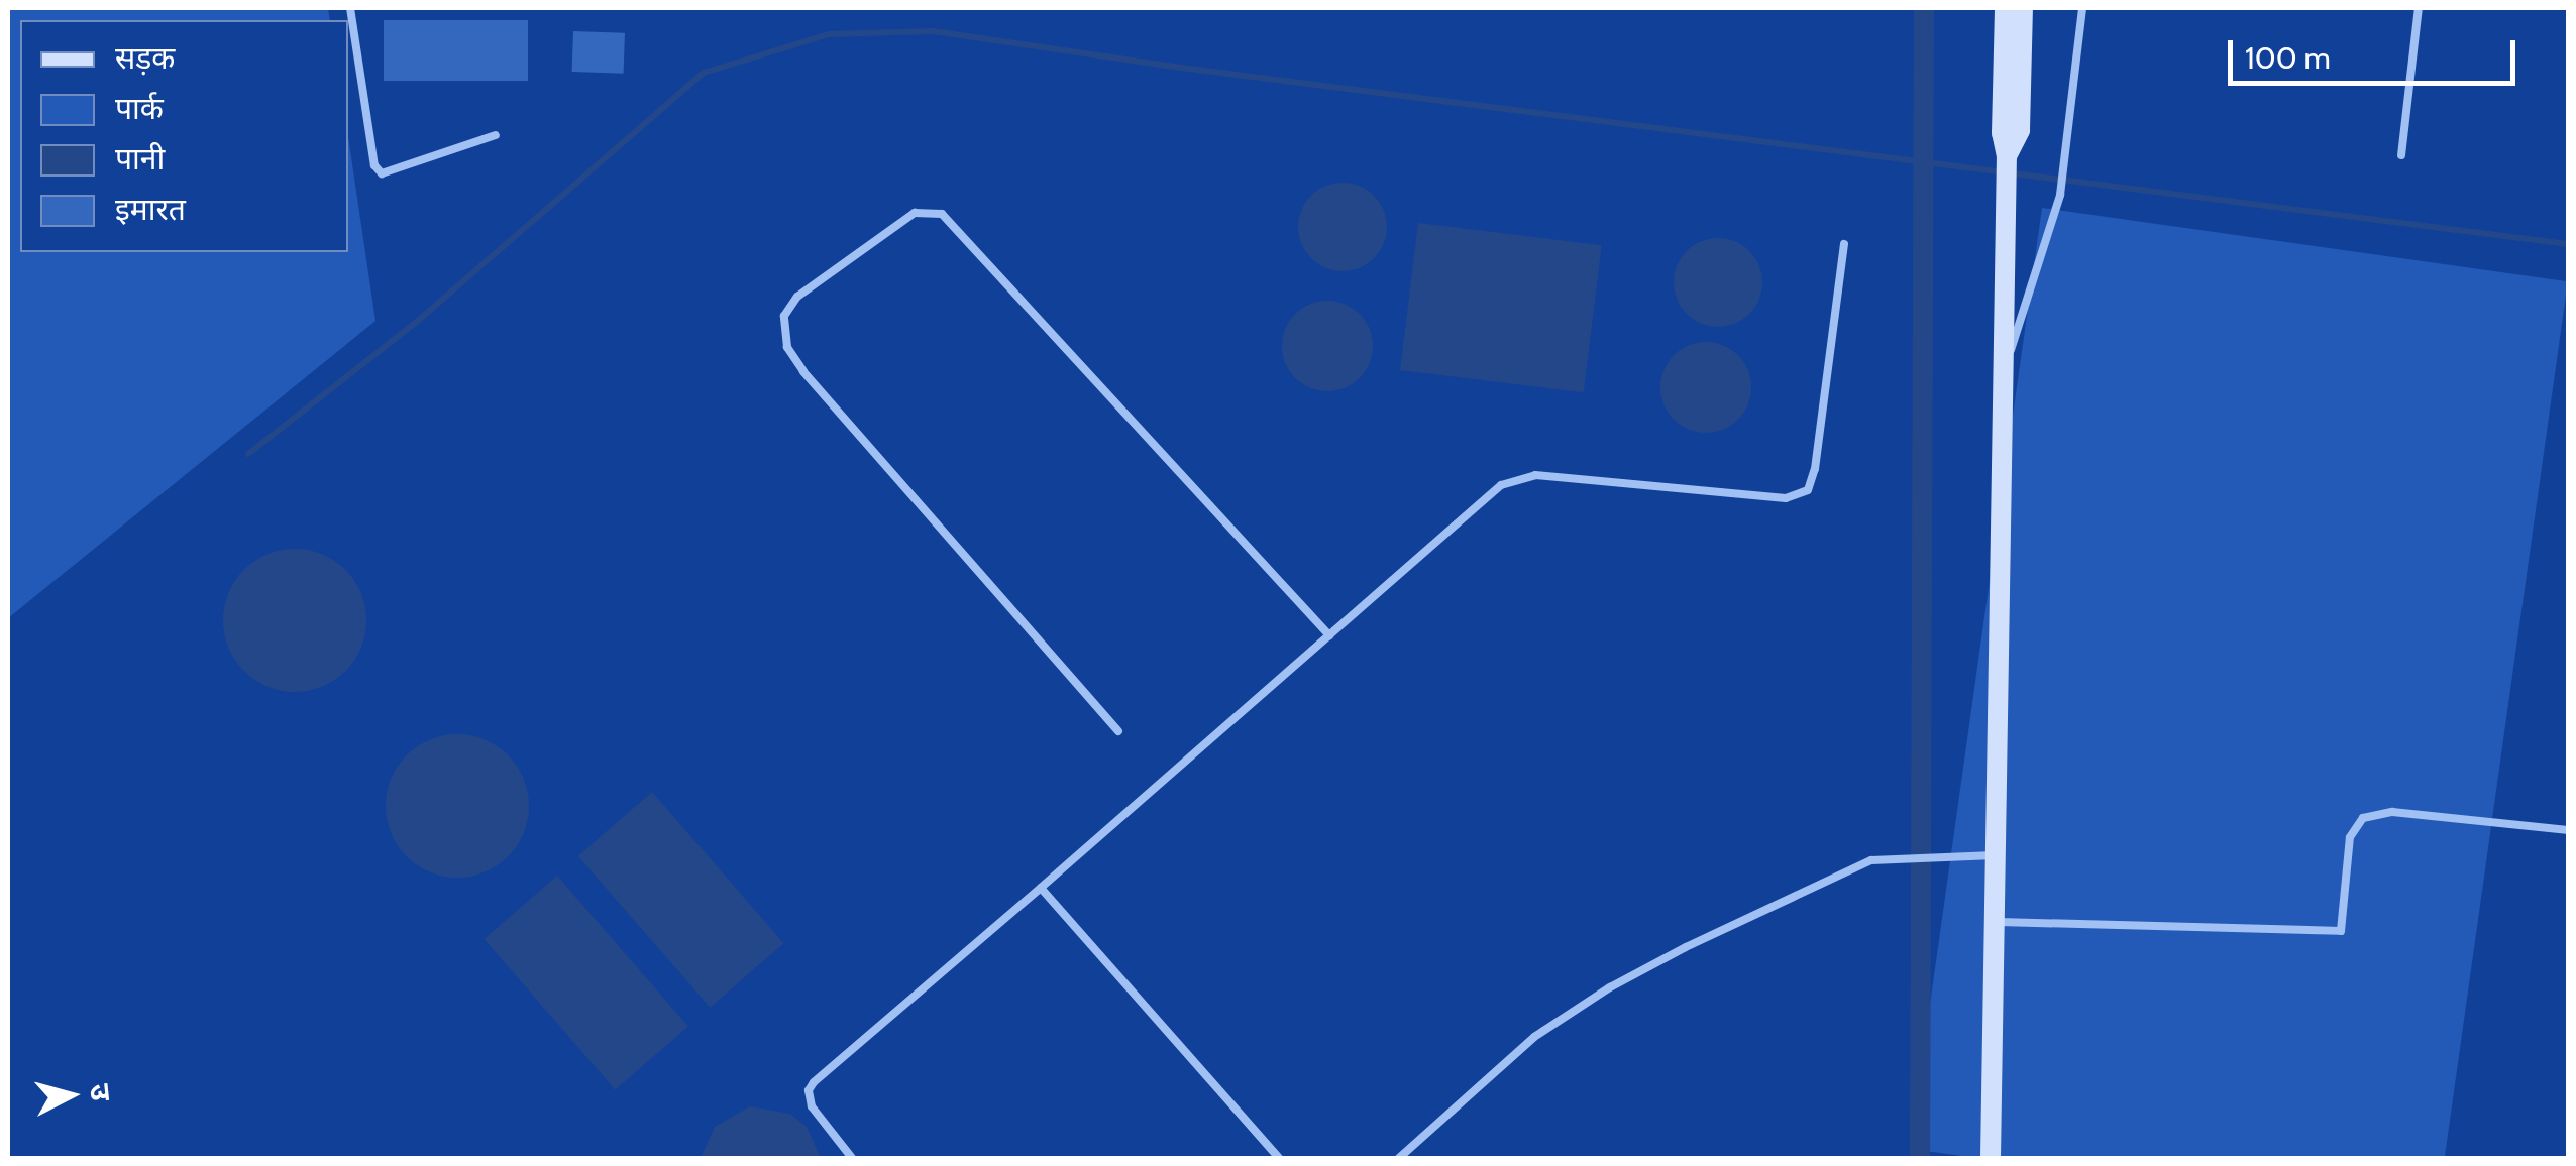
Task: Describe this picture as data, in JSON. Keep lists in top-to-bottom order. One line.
{"legend":["सड़क","पार्क","पानी","इमारत"],"scale_bar":"100 m","north":"right"}
